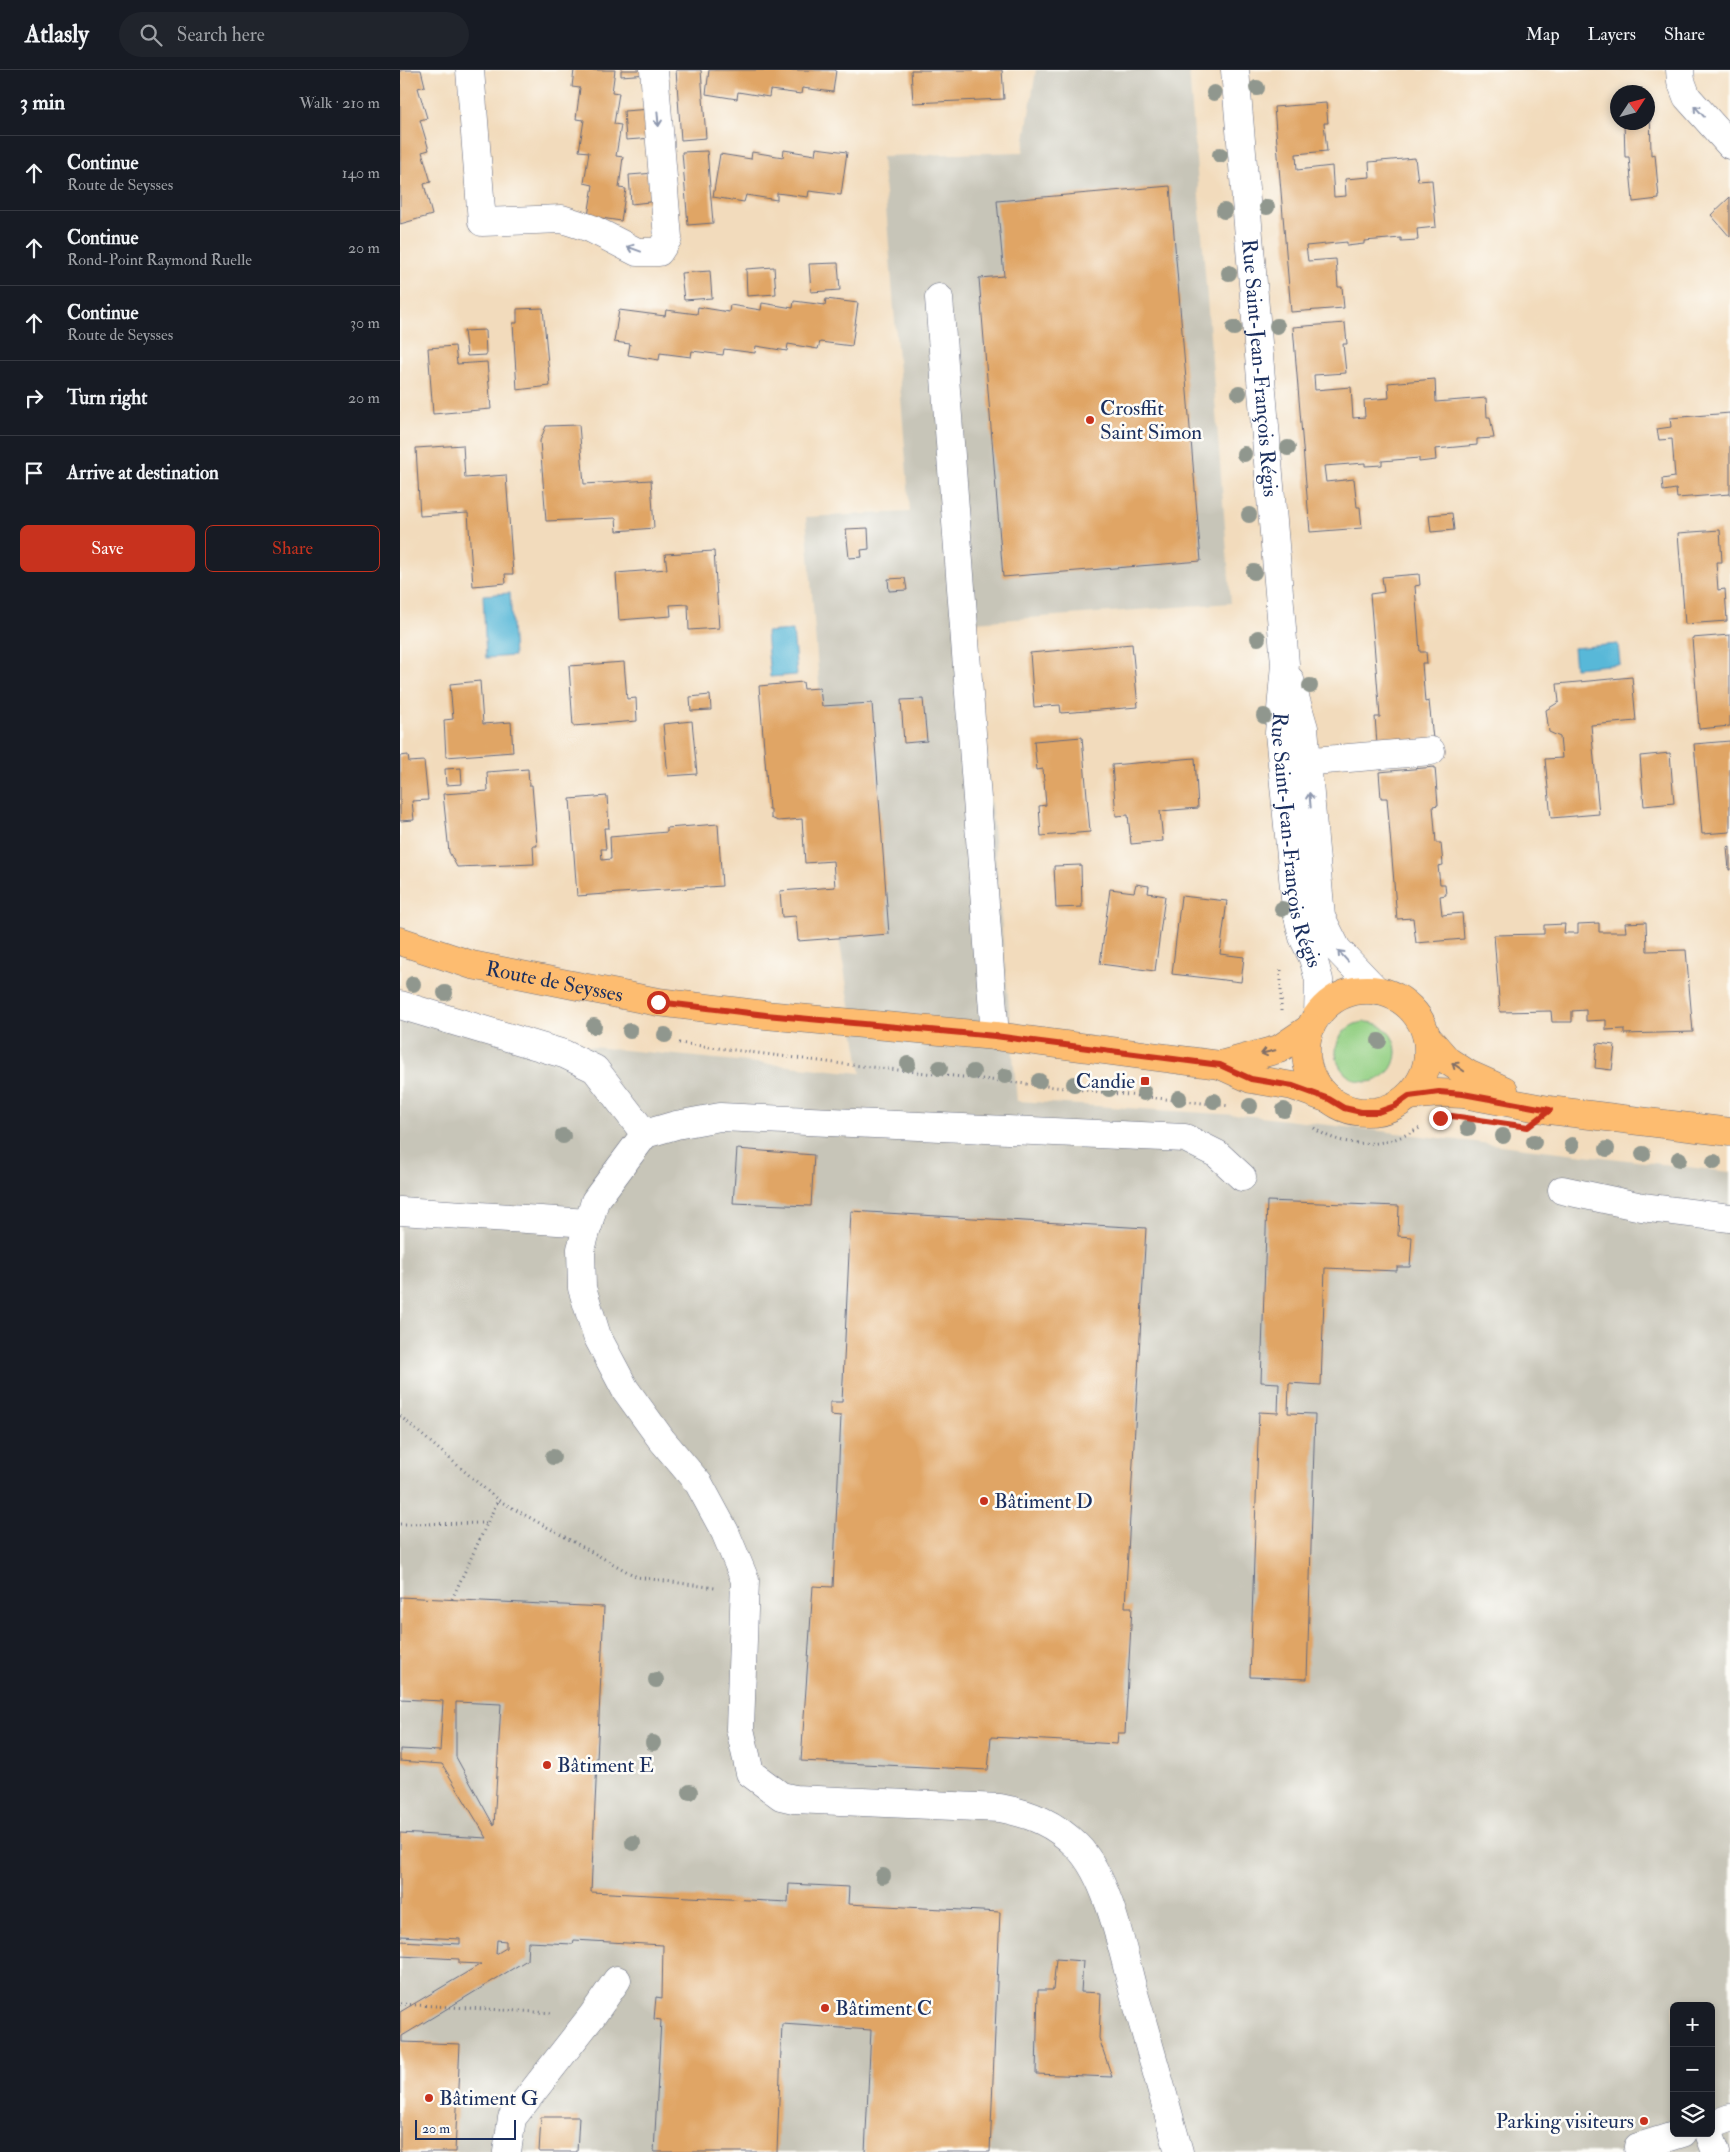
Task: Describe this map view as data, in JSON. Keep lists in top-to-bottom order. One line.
{"streets":{"main road":["Route de Seysses"],"street":["Rue Saint-Jean-François Régis"]},"crossings":[["Rue Saint-Jean-François Régis","Route de Seysses"]],"places":{"other":["Crosffit Saint Simon","Bâtiment D","Bâtiment E","Bâtiment C","Bâtiment G","Parking visiteurs"],"transit":["Candie"]},"scale_bar":"20 m","north":"top right","page":{"header":"Atlasly","search":"Search here","nav":["Map","Layers","Share"],"heading":["3 min","Walk · 210 m"],"list":[["Continue","Route de Seysses","140 m"],["Continue","Rond-Point Raymond Ruelle","20 m"],["Continue","Route de Seysses","30 m"],["Turn right","20 m"],"Arrive at destination"],"buttons":["Save","Share"],"map_buttons":["+","−"],"scale":"20 m"}}
